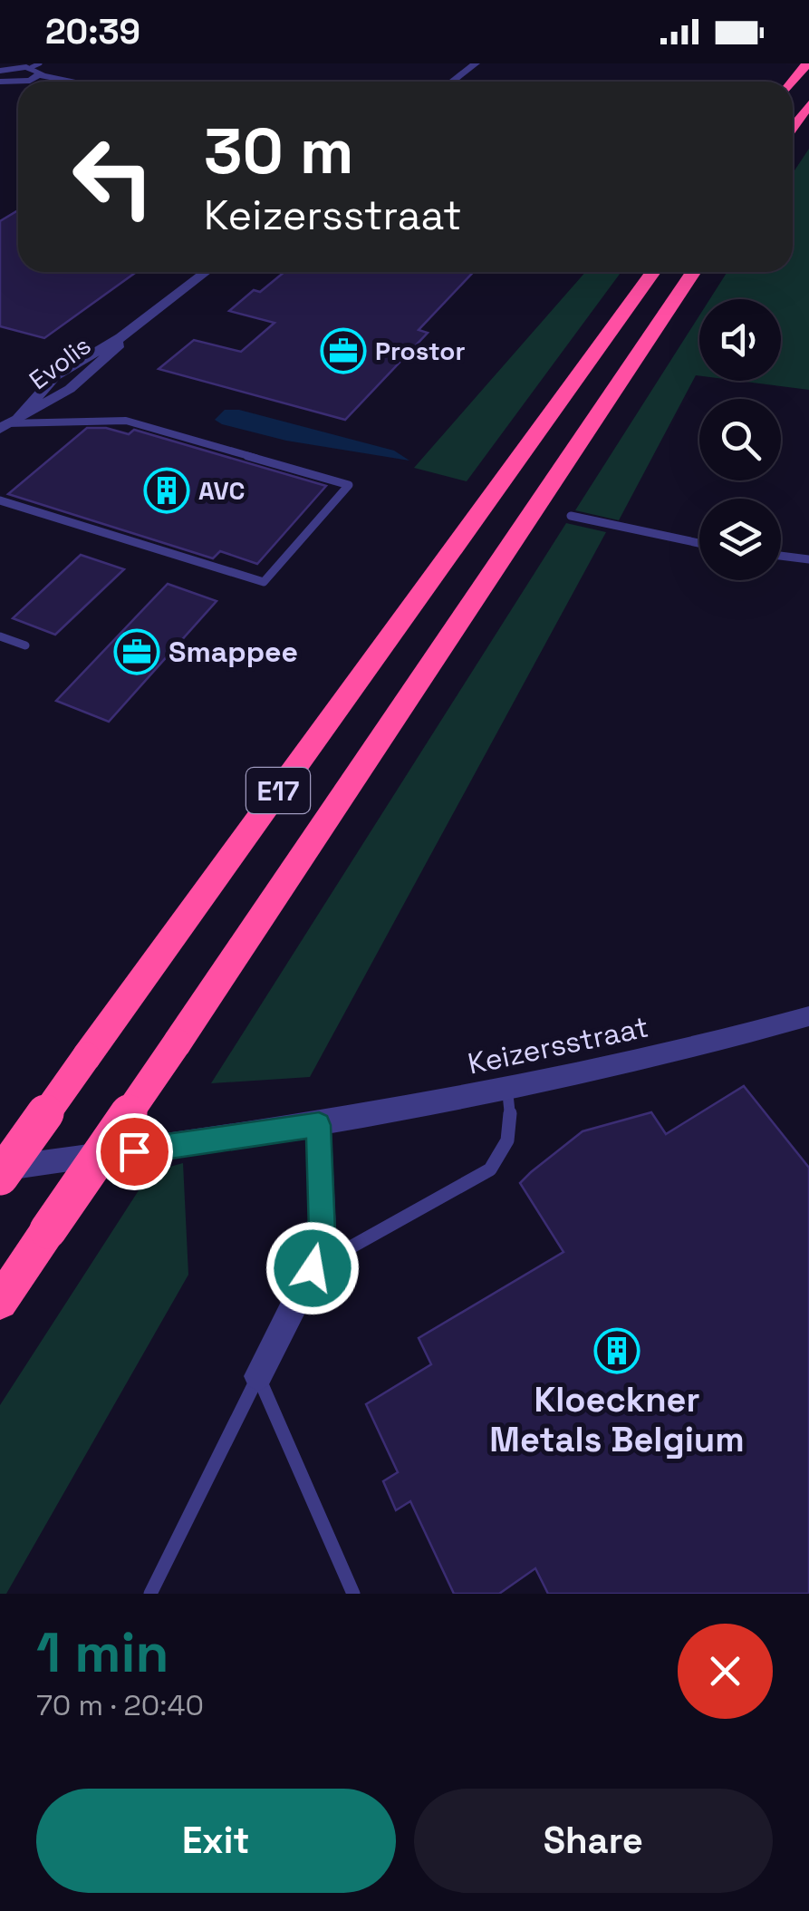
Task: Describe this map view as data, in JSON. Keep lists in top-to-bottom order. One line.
{"streets":{"highway":["E17"],"street":["Evolis","Keizersstraat"]},"places":{"office":["Prostor","Smappee"],"building":["AVC","Kloeckner Metals Belgium"]},"page":{"status":"20:39","turn":["30 m","Keizersstraat"],"heading":["1 min","70 m · 20:40"],"buttons":["Exit","Share"]}}
